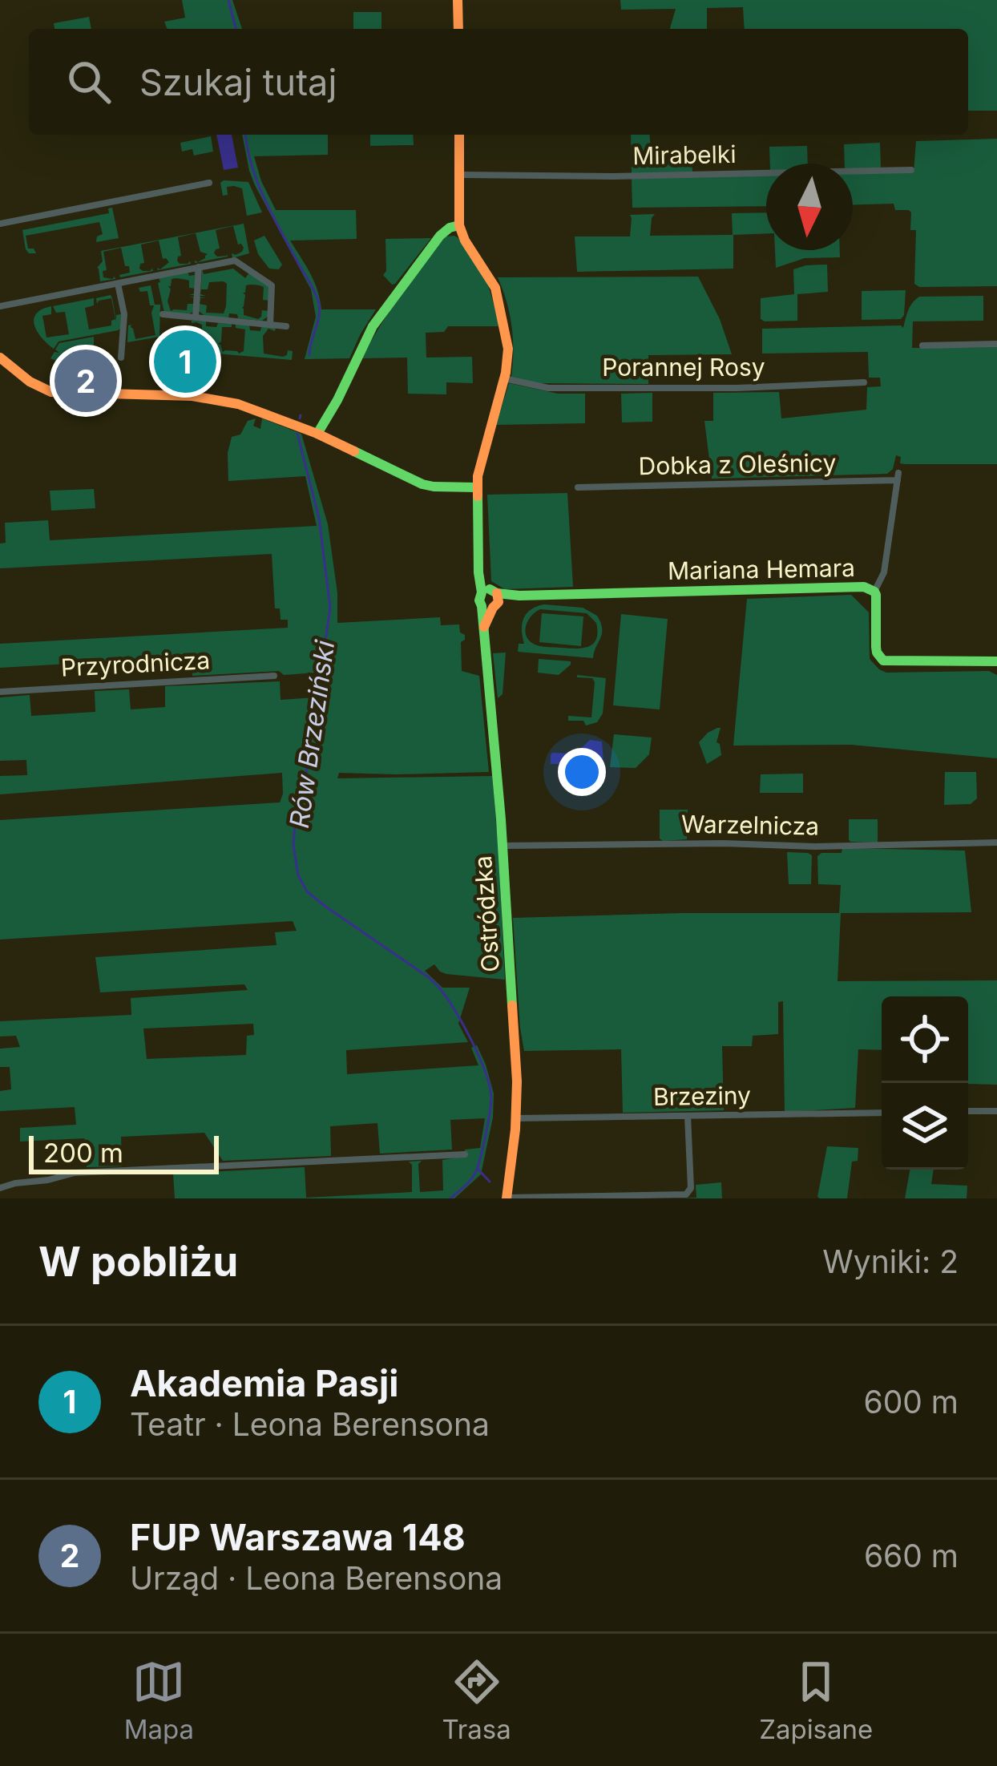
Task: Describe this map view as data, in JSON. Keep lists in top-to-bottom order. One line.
{"streets":{"street":["Mirabelki","Porannej Rosy","Dobka z Oleśnicy","Mariana Hemara","Przyrodnicza","Warzelnicza","Ostródzka","Brzeziny"]},"crossings":[["Dobka z Oleśnicy","Mariana Hemara"],["Mariana Hemara","Ostródzka"],["Warzelnicza","Ostródzka"],["Ostródzka","Brzeziny"]],"water":["Rów Brzeziński"],"scale_bar":"200 m","north":"bottom","page":{"search":"Szukaj tutaj","pins":["1","2"],"scale":"200 m","heading":["W pobliżu","Wyniki: 2"],"list":[{"mark":"1","name":"Akademia Pasji","note":"Teatr · Leona Berensona","value":"600 m"},{"mark":"2","name":"FUP Warszawa 148","note":"Urząd · Leona Berensona","value":"660 m"}],"nav":["Mapa","Trasa","Zapisane"]}}
